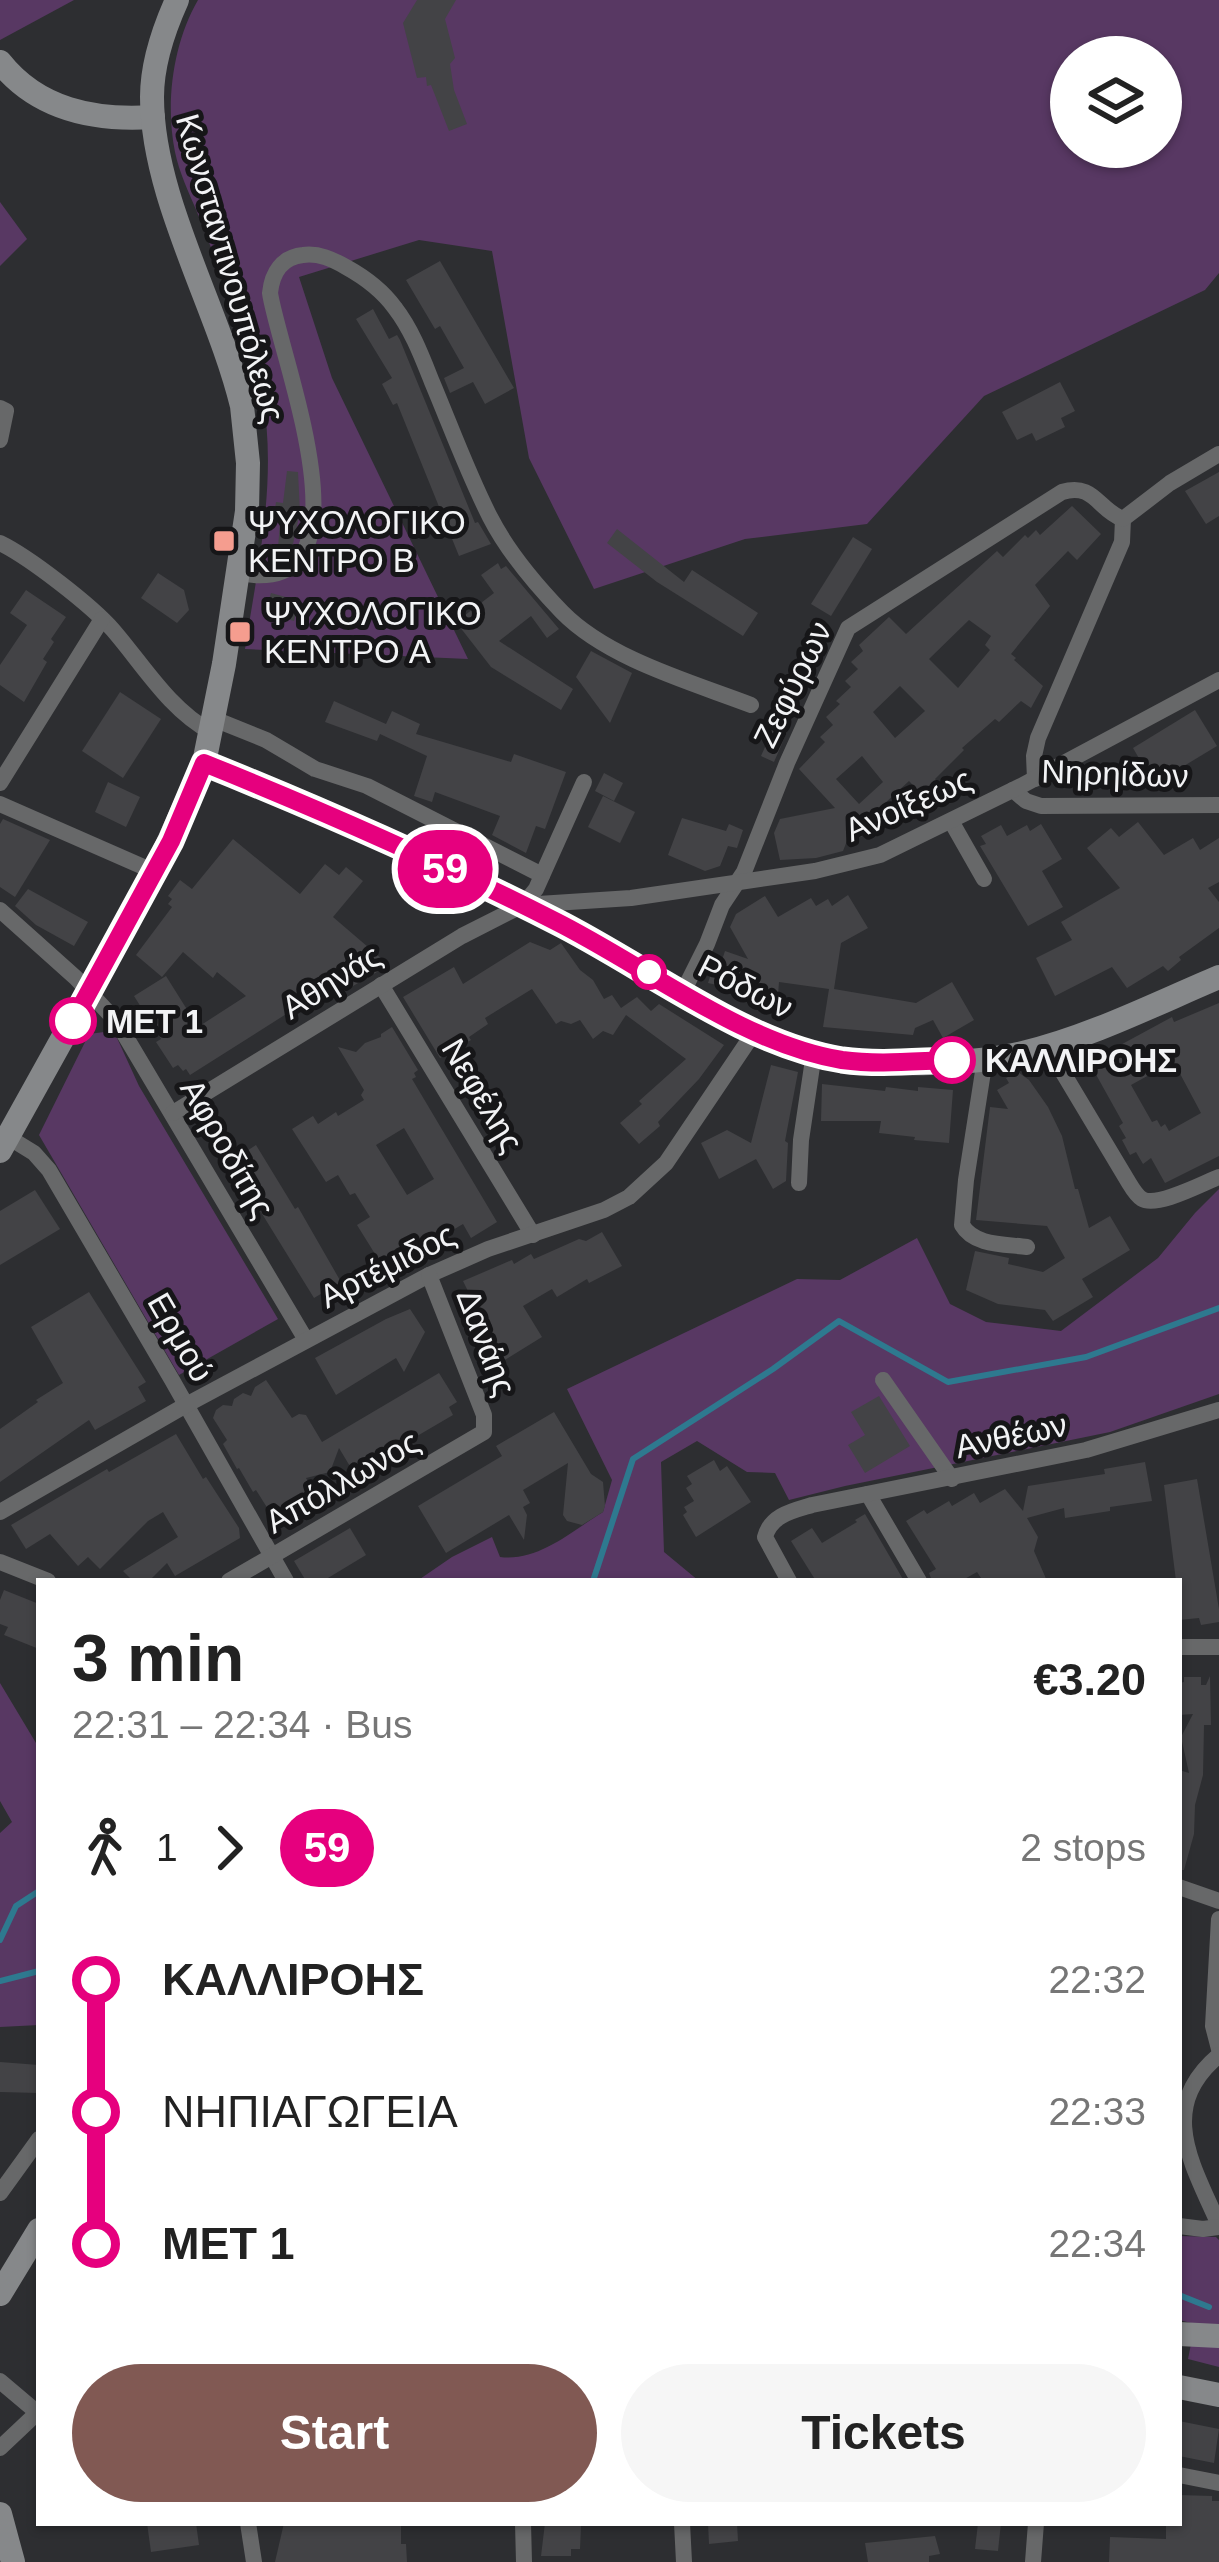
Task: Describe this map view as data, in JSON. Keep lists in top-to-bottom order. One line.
{"streets":{"main road":["Κωνσταντινουπόλεως","Ρόδων"],"street":["Ζεφύρων","Νηρηίδων","Ανοίξεως","Αθηνάς","Νεφέλης","Αφροδίτης","Αρτέμιδος","Ερμού","Δανάης","Ανθέων","Απόλλωνος"]},"crossings":[["Κωνσταντινουπόλεως","Ρόδων"],["Κωνσταντινουπόλεως","Αφροδίτης"],["Κωνσταντινουπόλεως","Ερμού"],["Ζεφύρων","Ανοίξεως"],["Ζεφύρων","Ρόδων"],["Νηρηίδων","Ανοίξεως"],["Ανοίξεως","Αθηνάς"],["Ανοίξεως","Ρόδων"],["Αθηνάς","Ρόδων"],["Αθηνάς","Νεφέλης"],["Αθηνάς","Αφροδίτης"],["Ρόδων","Αρτέμιδος"],["Νεφέλης","Αρτέμιδος"],["Αφροδίτης","Αρτέμιδος"],["Αρτέμιδος","Ερμού"],["Αρτέμιδος","Δανάης"],["Ερμού","Απόλλωνος"],["Δανάης","Απόλλωνος"]],"places":{"transit":["ΨΥΧΟΛΟΓΙΚΟ ΚΕΝΤΡΟ B","ΨΥΧΟΛΟΓΙΚΟ ΚΕΝΤΡΟ A"],"other":["ΜΕΤ 1","ΚΑΛΛΙΡΟΗΣ"]},"lines":["bus line 59"],"page":{"on_map":"59","heading":["3 min","22:31 – 22:34 · Bus","€3.20"],"legs":["1","59","2 stops"],"list":[{"name":"ΚΑΛΛΙΡΟΗΣ","value":"22:32"},{"name":"ΝΗΠΙΑΓΩΓΕΙΑ","value":"22:33"},{"name":"ΜΕΤ 1","value":"22:34"}],"buttons":["Start","Tickets"]}}
